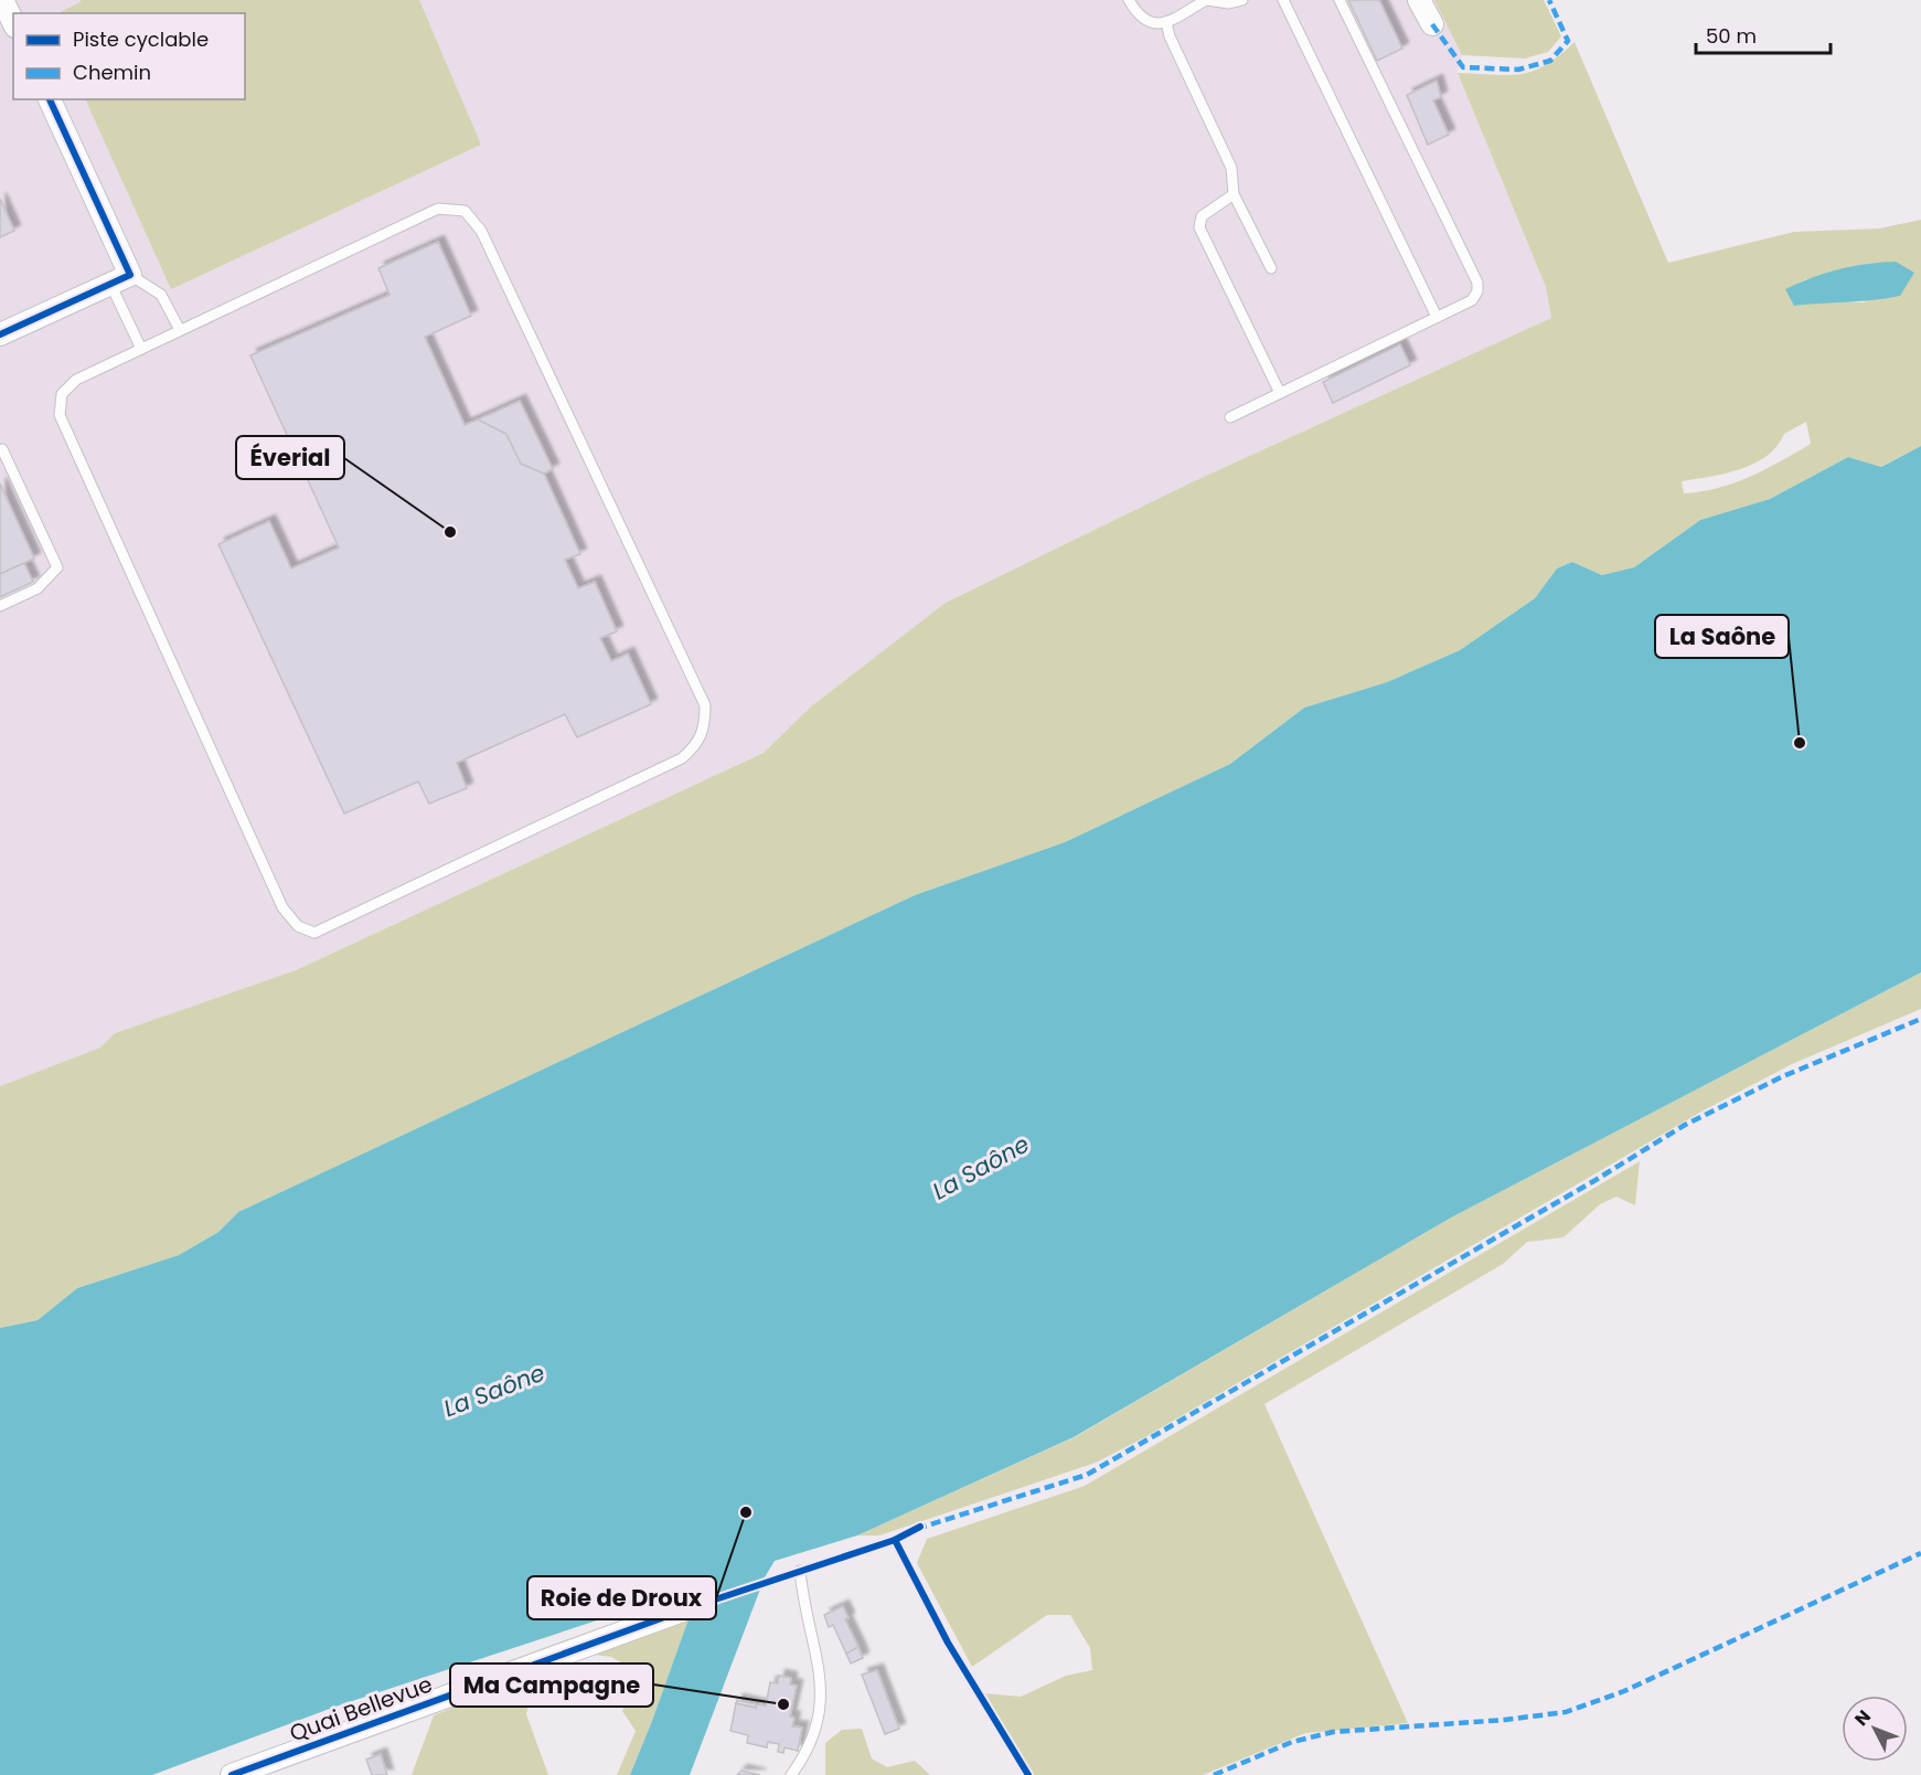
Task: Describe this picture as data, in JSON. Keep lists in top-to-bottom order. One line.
{"streets":{"street":["Quai Bellevue"]},"water":["La Saône"],"places":["Éverial","La Saône","Roie de Droux","Ma Campagne"],"legend":["Piste cyclable","Chemin"],"scale_bar":"50 m","north":"top left"}
